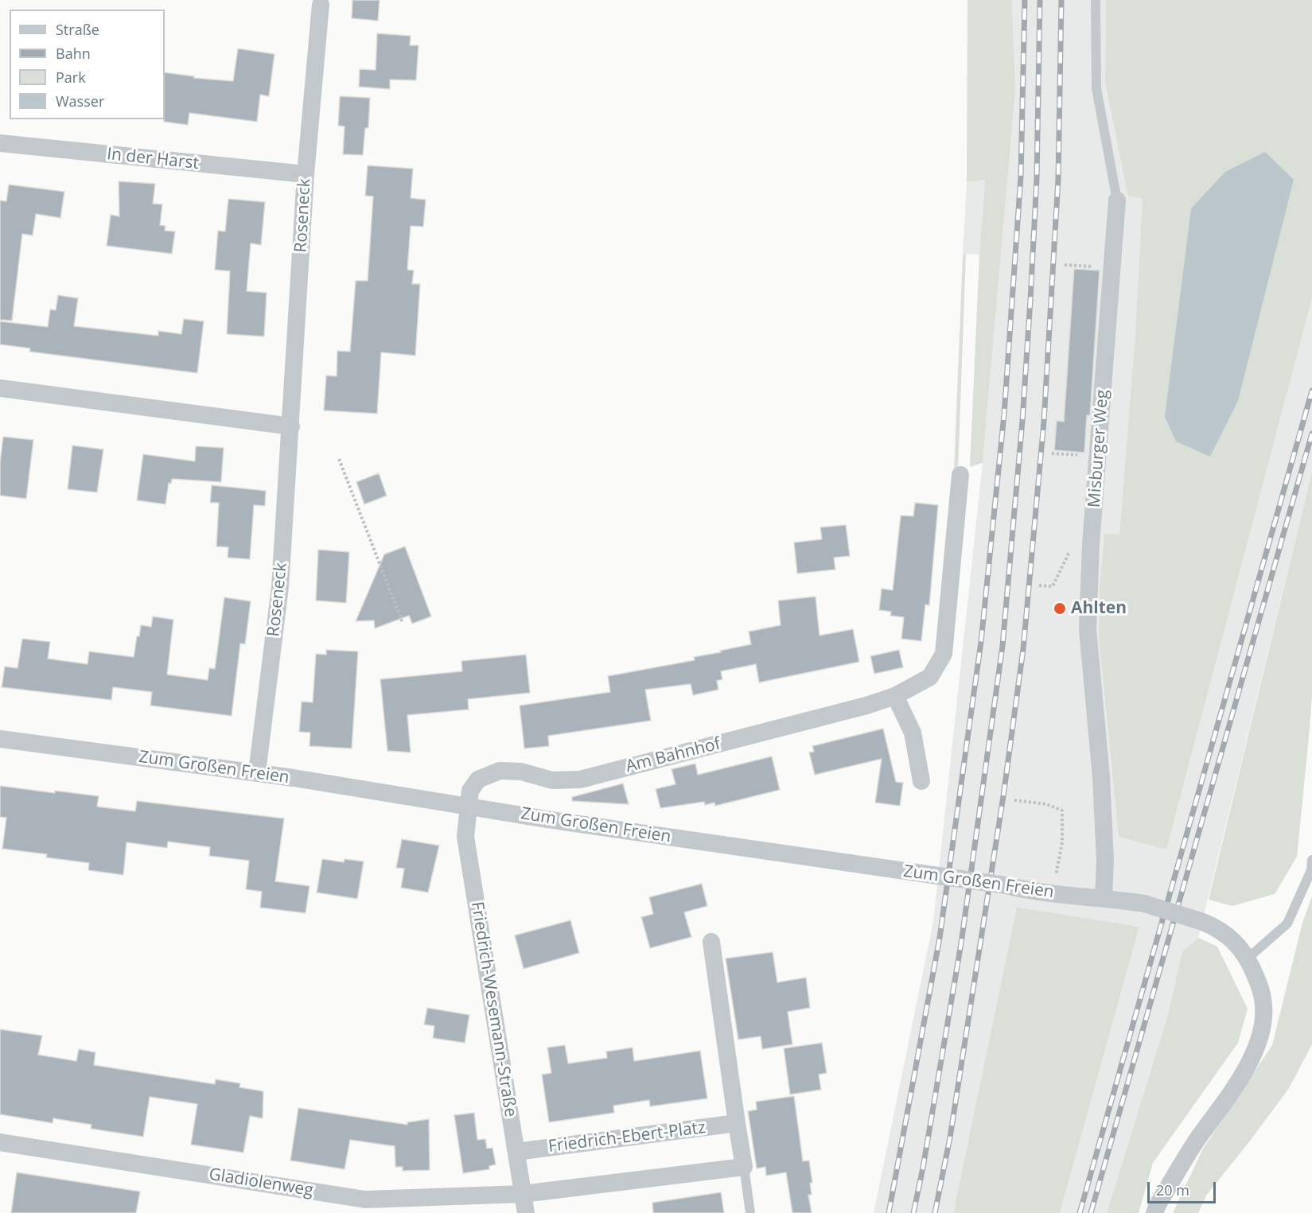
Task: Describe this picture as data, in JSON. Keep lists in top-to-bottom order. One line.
{"streets":{"street":["In der Harst","Roseneck","Misburger Weg","Am Bahnhof","Zum Großen Freien","Friedrich-Wesemann-Straße","Friedrich-Ebert-Platz","Gladiolenweg"]},"crossings":[["In der Harst","Roseneck"],["Roseneck","Zum Großen Freien"],["Misburger Weg","Zum Großen Freien"],["Am Bahnhof","Zum Großen Freien"],["Am Bahnhof","Friedrich-Wesemann-Straße"],["Zum Großen Freien","Friedrich-Wesemann-Straße"],["Friedrich-Wesemann-Straße","Friedrich-Ebert-Platz"],["Friedrich-Wesemann-Straße","Gladiolenweg"]],"places":["Ahlten"],"legend":["Straße","Bahn","Park","Wasser"],"scale_bar":"20 m"}
